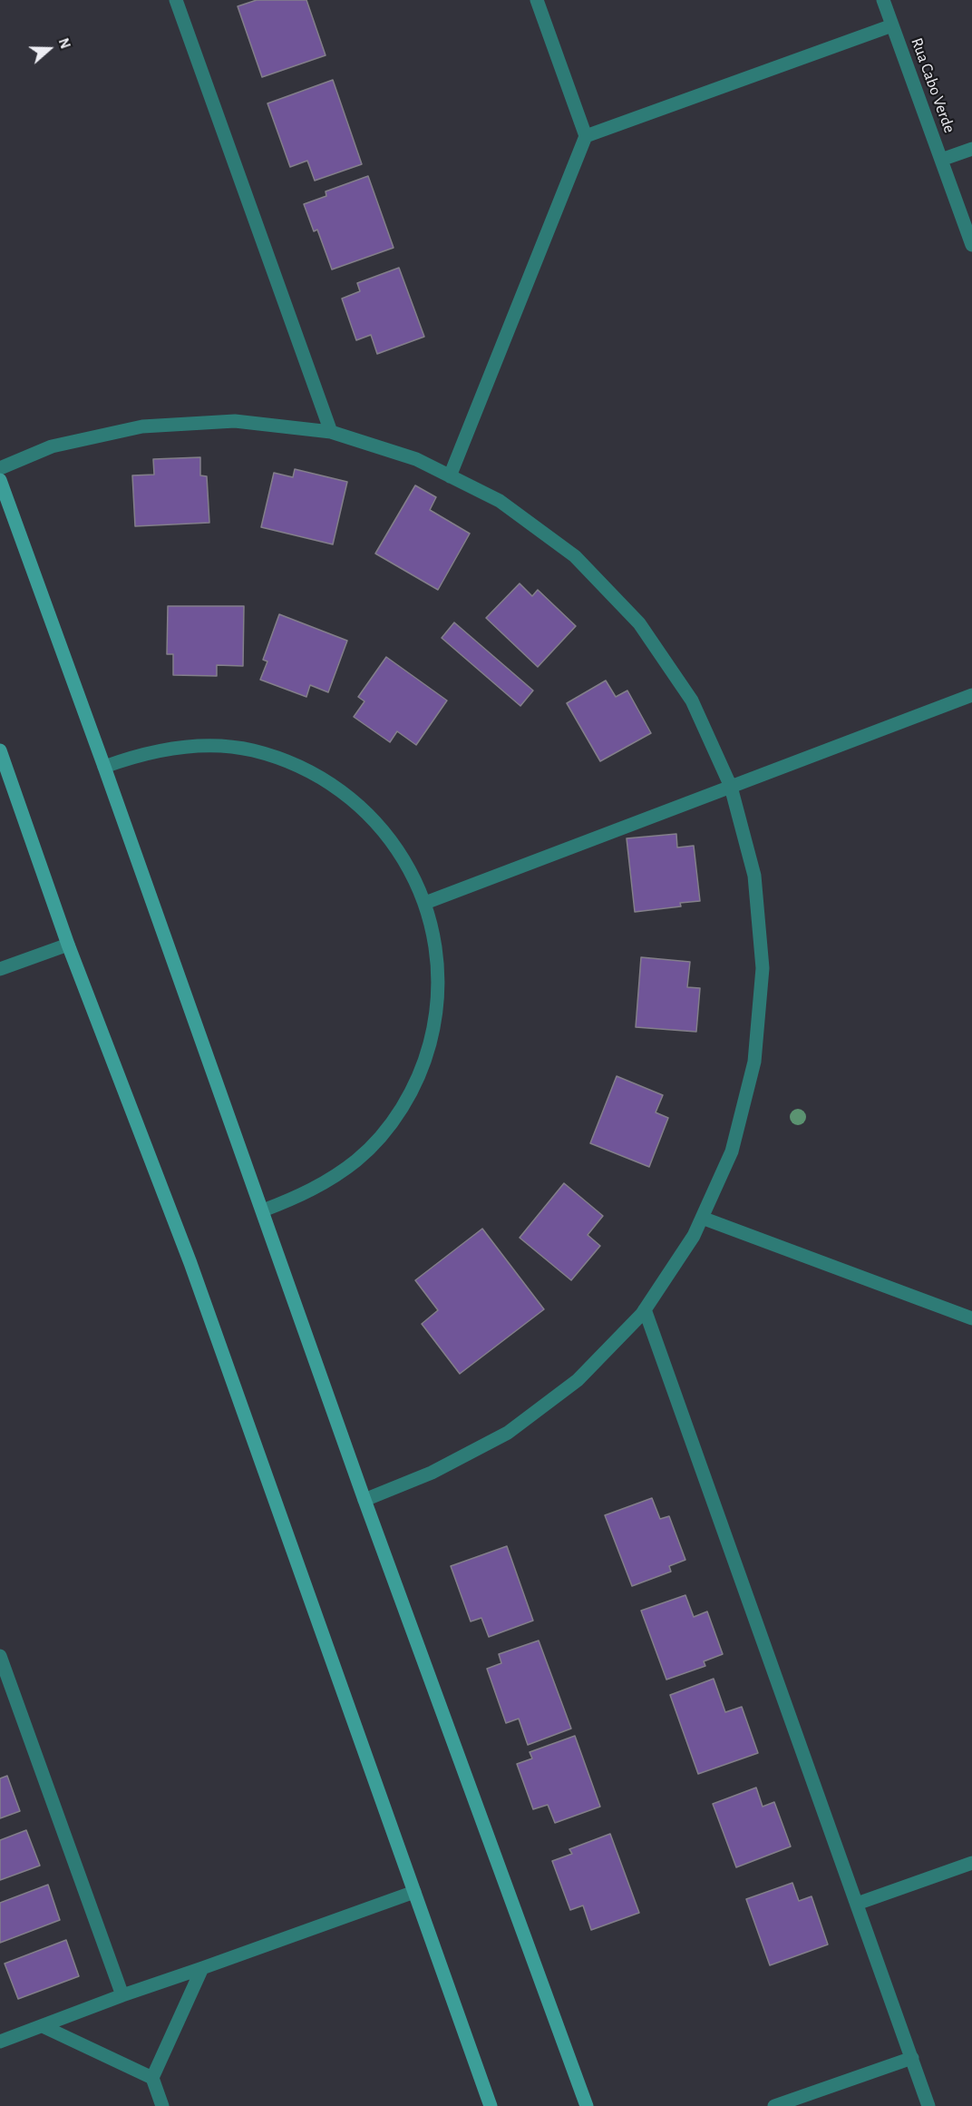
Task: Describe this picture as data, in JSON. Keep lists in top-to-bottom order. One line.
{"streets":{"street":["Rua Cabo Verde"]},"north":"right"}
